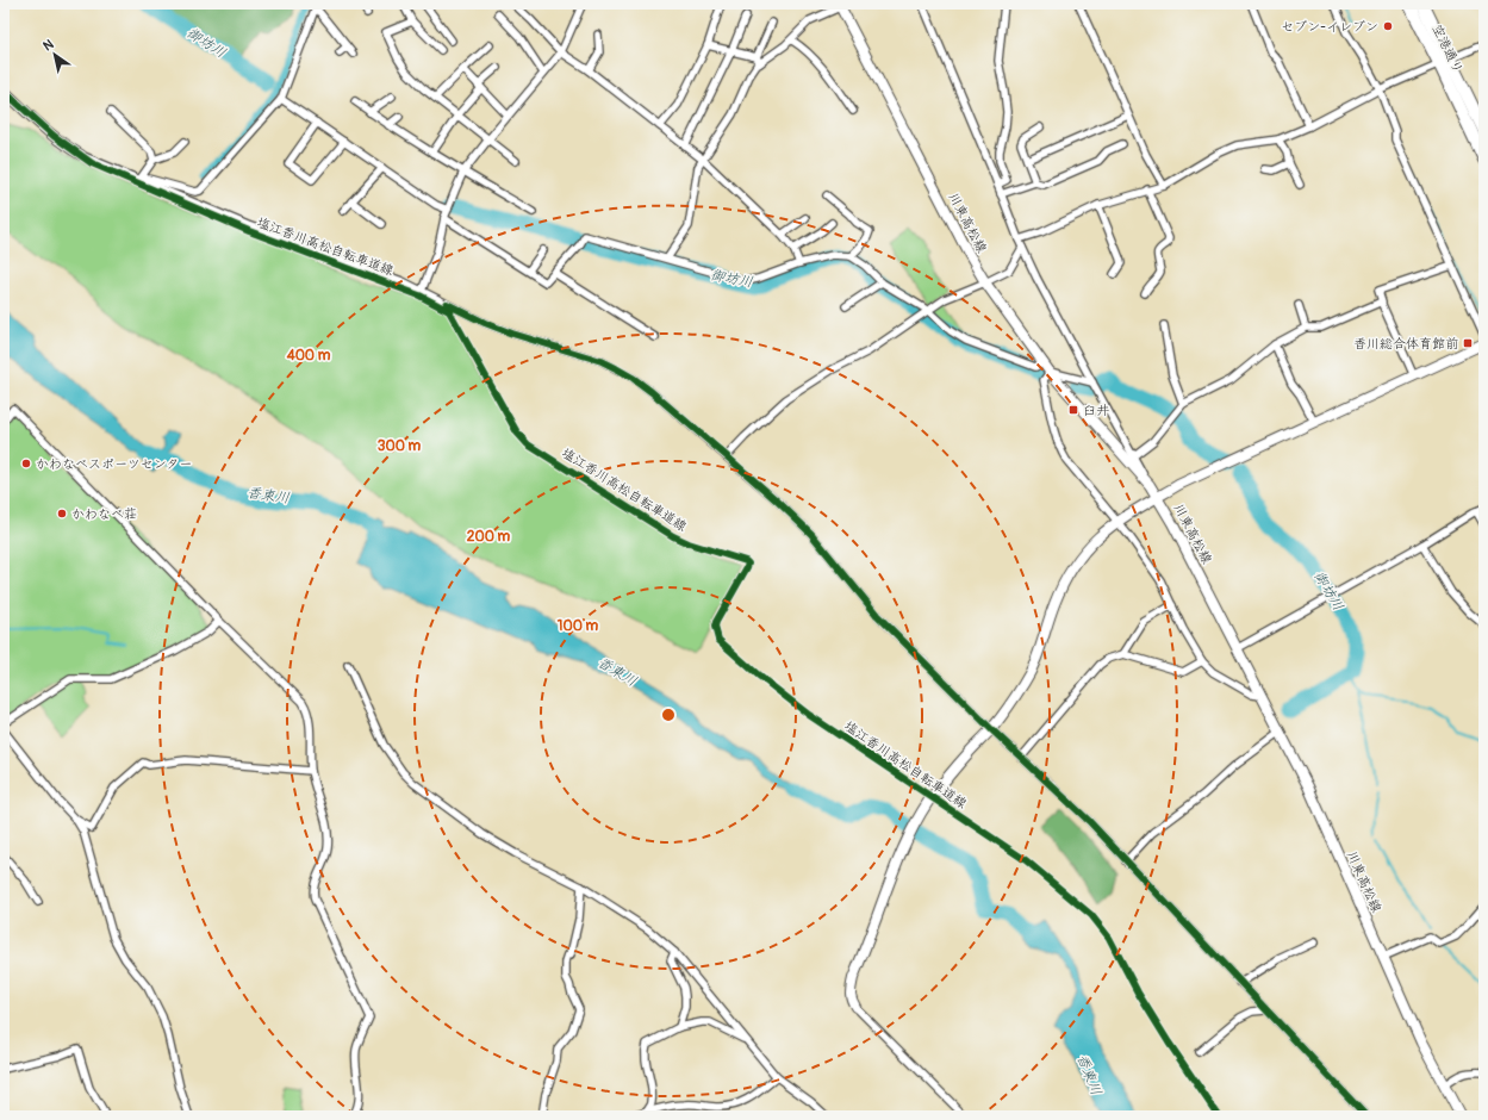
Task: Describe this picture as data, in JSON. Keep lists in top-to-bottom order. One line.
{"streets":{"highway":["空港通り"],"main road":["川東高松線"],"cycle path":["塩江香川高松自転車道線"]},"water":["御坊川","香東川"],"places":{"other":["セブン-イレブン","かわなべスポーツセンター","かわなべ荘"],"transit":["香川総合体育館前","臼井"]},"north":"top left","rings":["400 m","300 m","200 m","100 m"]}
